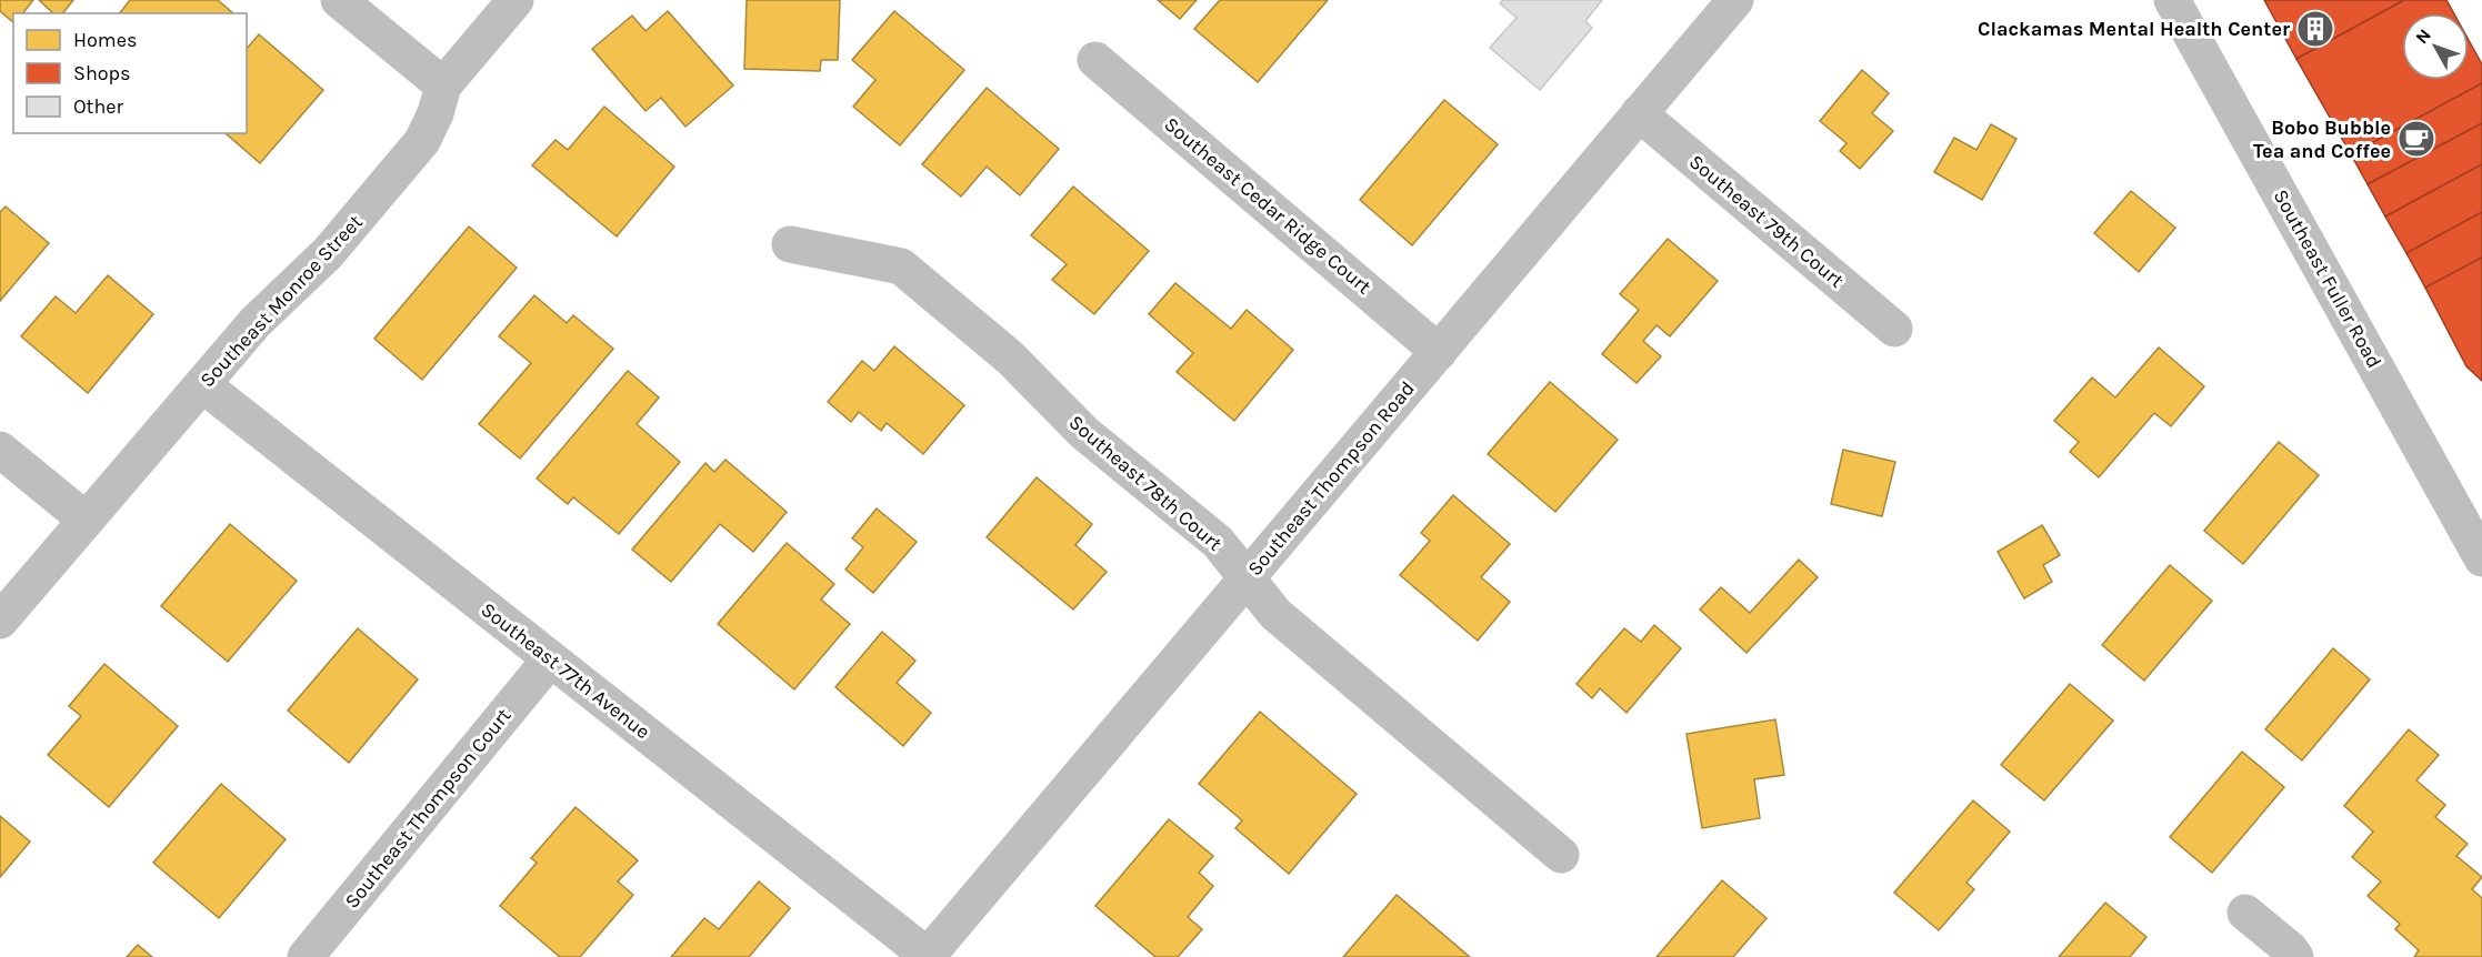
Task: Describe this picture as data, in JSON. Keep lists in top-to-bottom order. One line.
{"streets":{"street":["Southeast Cedar Ridge Court","Southeast 79th Court","Southeast Fuller Road","Southeast Monroe Street","Southeast Thompson Road","Southeast 78th Court","Southeast 77th Avenue","Southeast Thompson Court"]},"crossings":[["Southeast Cedar Ridge Court","Southeast Thompson Road"],["Southeast 79th Court","Southeast Thompson Road"],["Southeast Monroe Street","Southeast 77th Avenue"],["Southeast Thompson Road","Southeast 78th Court"],["Southeast Thompson Road","Southeast 77th Avenue"],["Southeast 77th Avenue","Southeast Thompson Court"]],"places":{"building":["Clackamas Mental Health Center"],"cafe":["Bobo Bubble Tea and Coffee"]},"legend":["Homes","Shops","Other"],"north":"top left"}
